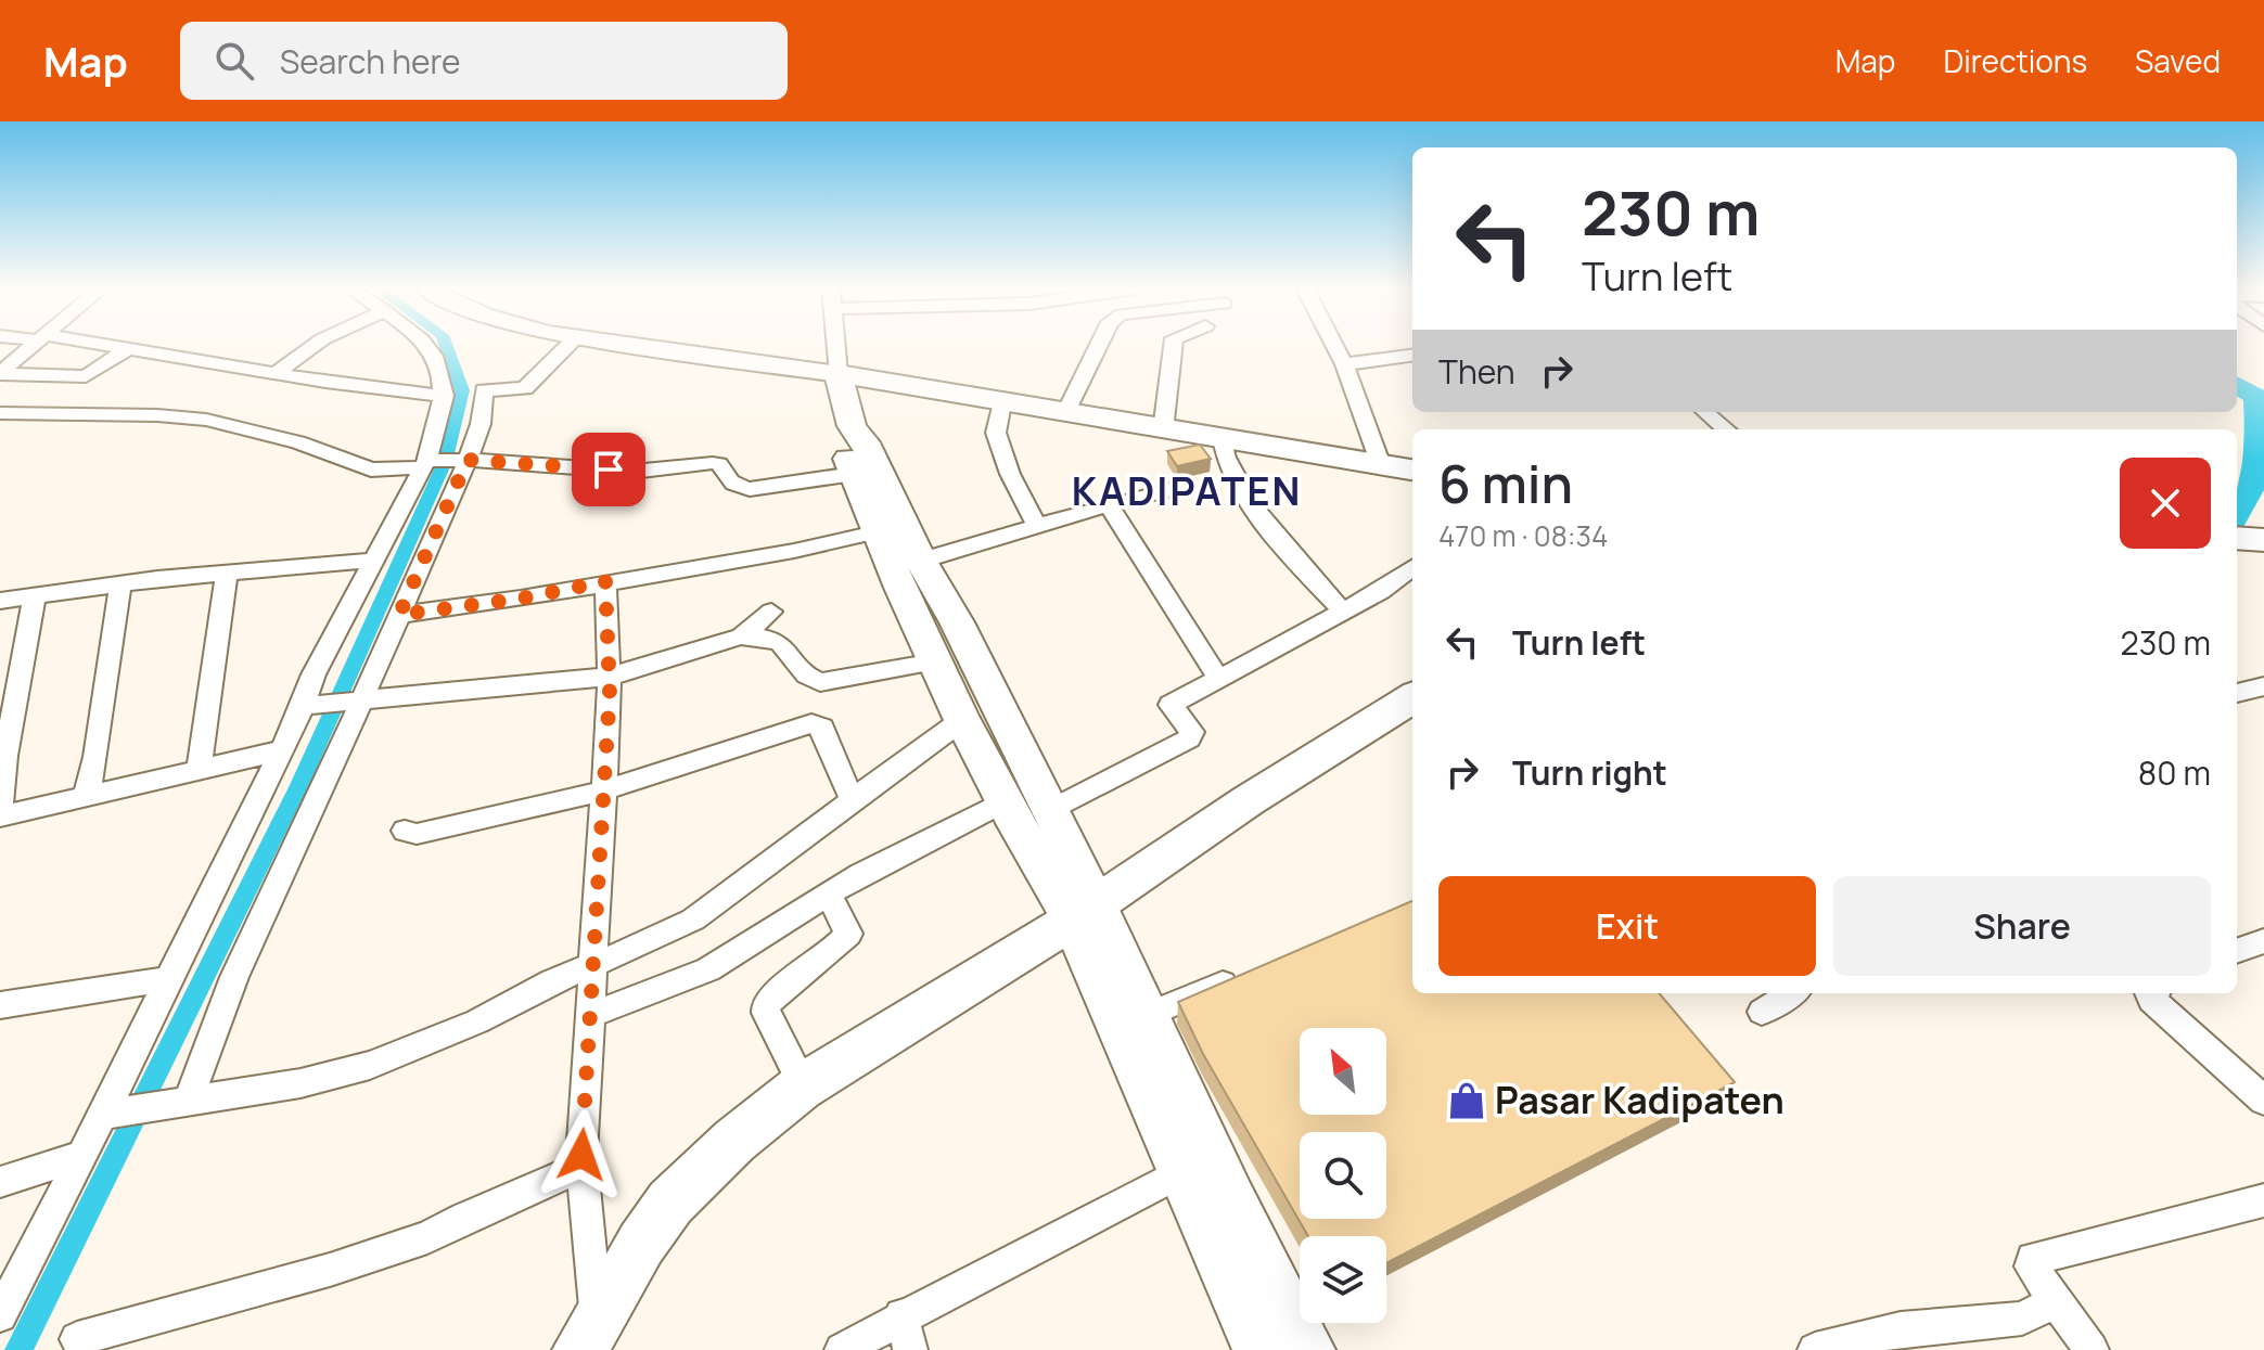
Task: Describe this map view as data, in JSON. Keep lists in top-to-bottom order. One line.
{"districts":["KADIPATEN"],"places":{"shop":["Pasar Kadipaten"]},"north":"top left","page":{"header":"Map","search":"Search here","nav":["Map","Directions","Saved"],"turn":["230 m","Turn left"],"then":"Then","heading":["6 min","470 m · 08:34"],"list":[{"name":"Turn left","value":"230 m"},{"name":"Turn right","value":"80 m"}],"buttons":["Exit","Share"]}}
